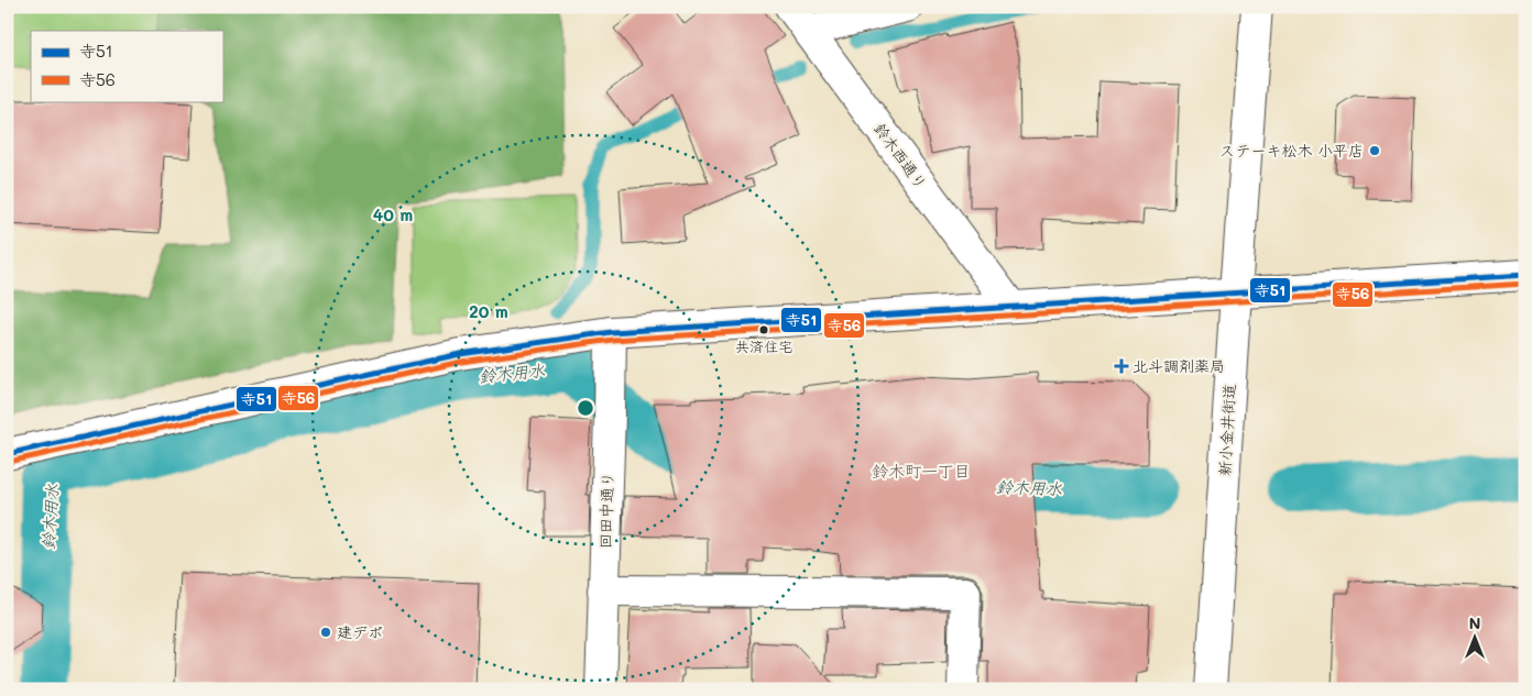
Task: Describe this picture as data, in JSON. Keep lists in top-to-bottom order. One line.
{"streets":{"main road":["鈴木西通り","新小金井街道","回田中通り"]},"districts":["鈴木町一丁目"],"water":["鈴木用水"],"places":{"other":["ステーキ松木 小平店","共済住宅","建デポ"],"health":["北斗調剤薬局"]},"lines":["transit line 寺51","transit line 寺56"],"legend":["寺51","寺56"],"north":"top","rings":["40 m","20 m"]}
